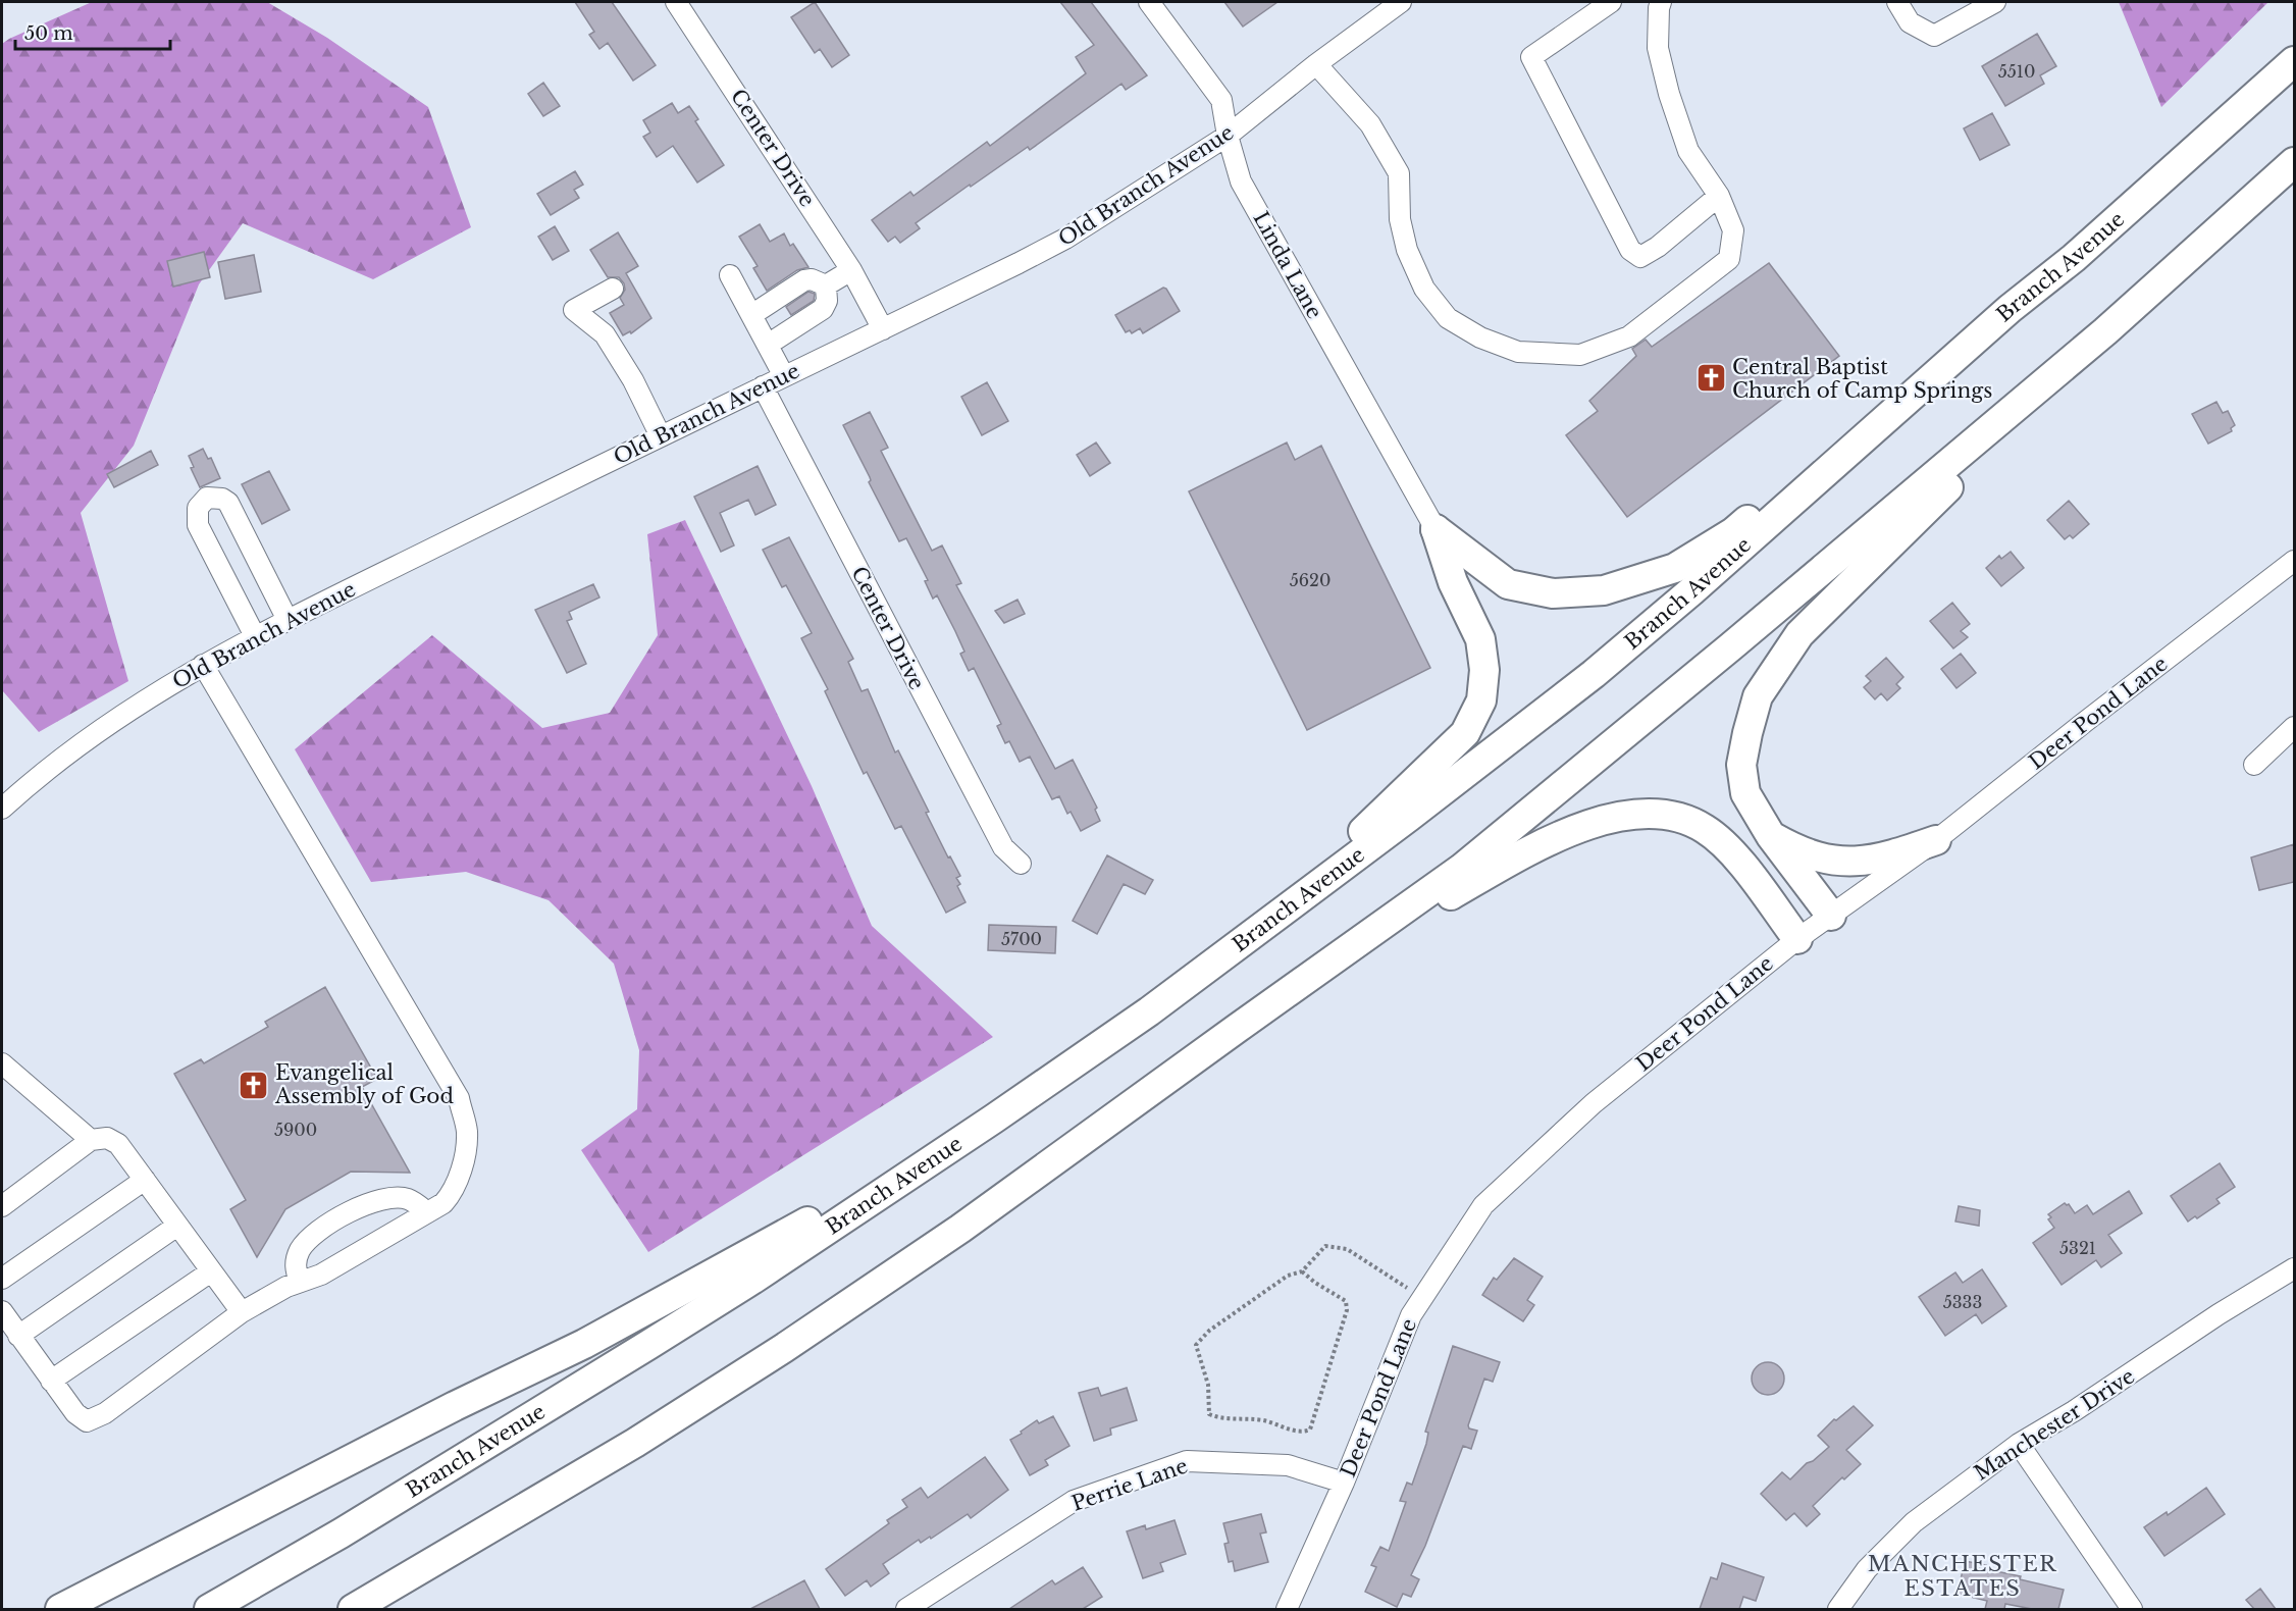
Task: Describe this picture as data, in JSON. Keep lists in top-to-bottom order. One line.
{"streets":{"highway":["Branch Avenue"],"street":["Center Drive","Old Branch Avenue","Linda Lane","Deer Pond Lane","Manchester Drive","Perrie Lane"]},"crossings":[["Center Drive","Old Branch Avenue"],["Old Branch Avenue","Linda Lane"],["Deer Pond Lane","Perrie Lane"]],"districts":["MANCHESTER ESTATES"],"places":{"church":["Central Baptist Church of Camp Springs","Evangelical Assembly of God"]},"house_numbers":["5510","5620","5700","5900","5321","5333"],"scale_bar":"50 m"}
